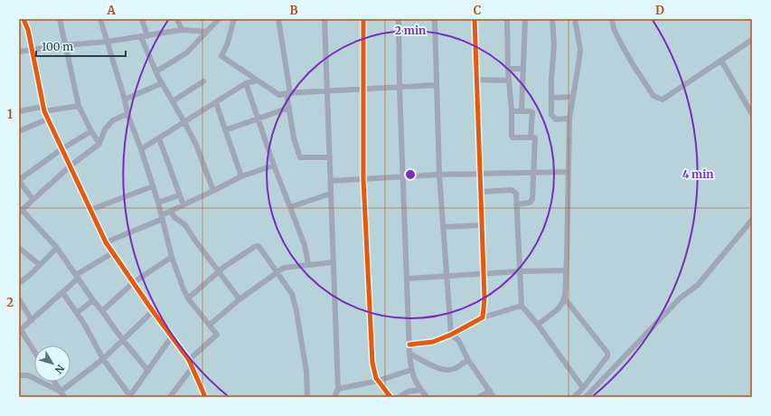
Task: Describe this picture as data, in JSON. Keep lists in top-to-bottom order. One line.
{"scale_bar":"100 m","north":"bottom right","grid":{"columns":["A","B","C","D"],"rows":["1","2"]},"rings":["2 min","4 min"]}
